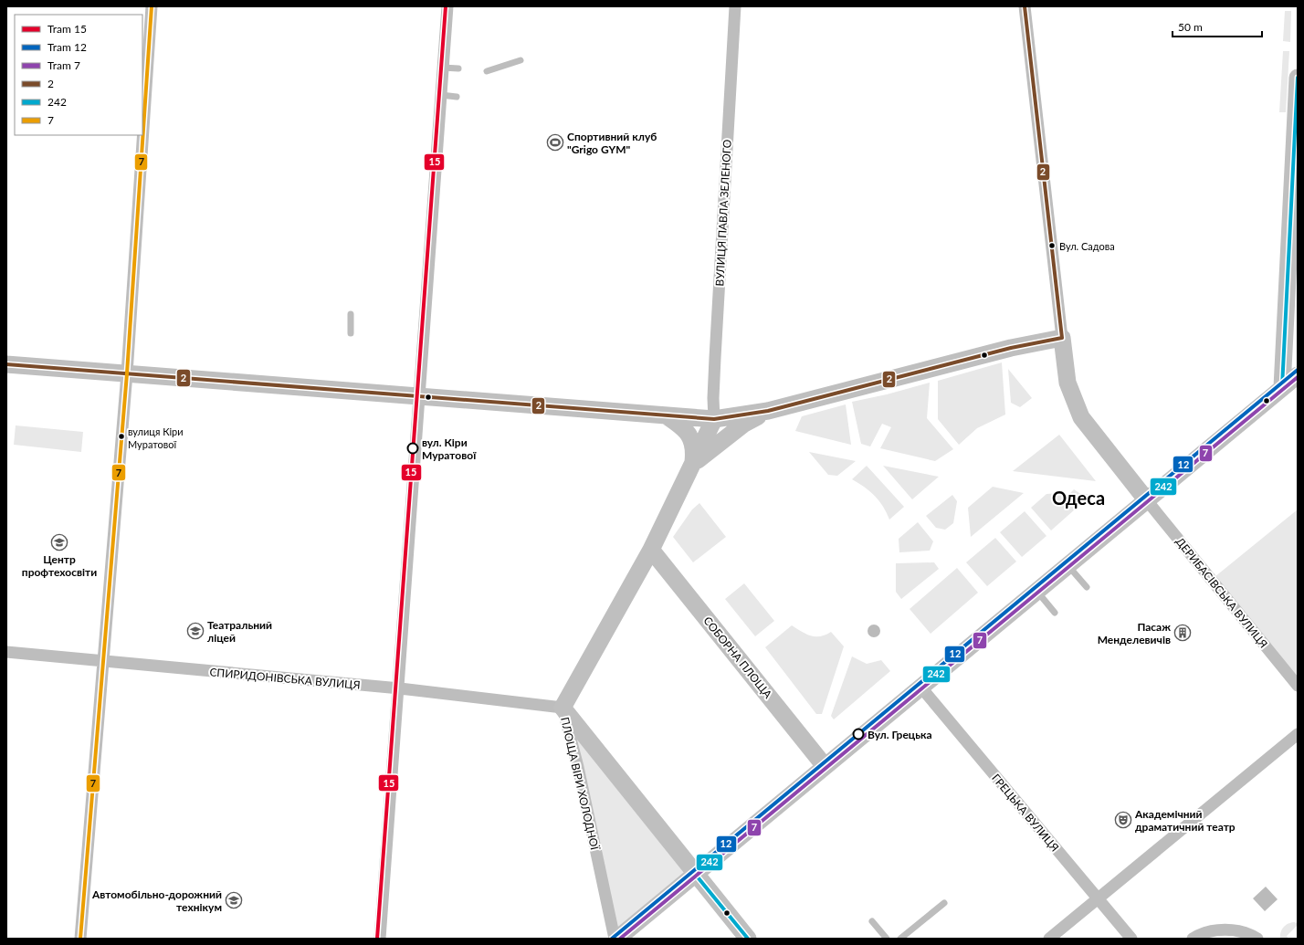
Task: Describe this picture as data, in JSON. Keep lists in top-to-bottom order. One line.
{"streets":{"street":["ВУЛИЦЯ ПАВЛА ЗЕЛЕНОГО","ДЕРИБАСІВСЬКА ВУЛИЦЯ","СОБОРНА ПЛОЩА","СПИРИДОНІВСЬКА ВУЛИЦЯ","ПЛОЩА ВІРИ ХОЛОДНОЇ","ГРЕЦЬКА ВУЛИЦЯ"]},"crossings":[["СПИРИДОНІВСЬКА ВУЛИЦЯ","ПЛОЩА ВІРИ ХОЛОДНОЇ"]],"districts":["Одеса"],"places":{"sports":["Спортивний клуб \"Grigo GYM\""],"other":["Вул. Садова","вулиця Кіри Муратової","вул. Кіри Муратової","Вул. Грецька"],"school or university":["Центр профтехосвіти","Театральний ліцей","Автомобільно-дорожний технікум"],"building":["Пасаж Менделевичів"],"theatre":["Академічний драматичний театр"]},"lines":["tram line 15","transit line 2","transit line 7","transit line 242","tram line 12","tram line 7"],"legend":["Tram 15","Tram 12","Tram 7","2","242","7"],"scale_bar":"50 m"}
